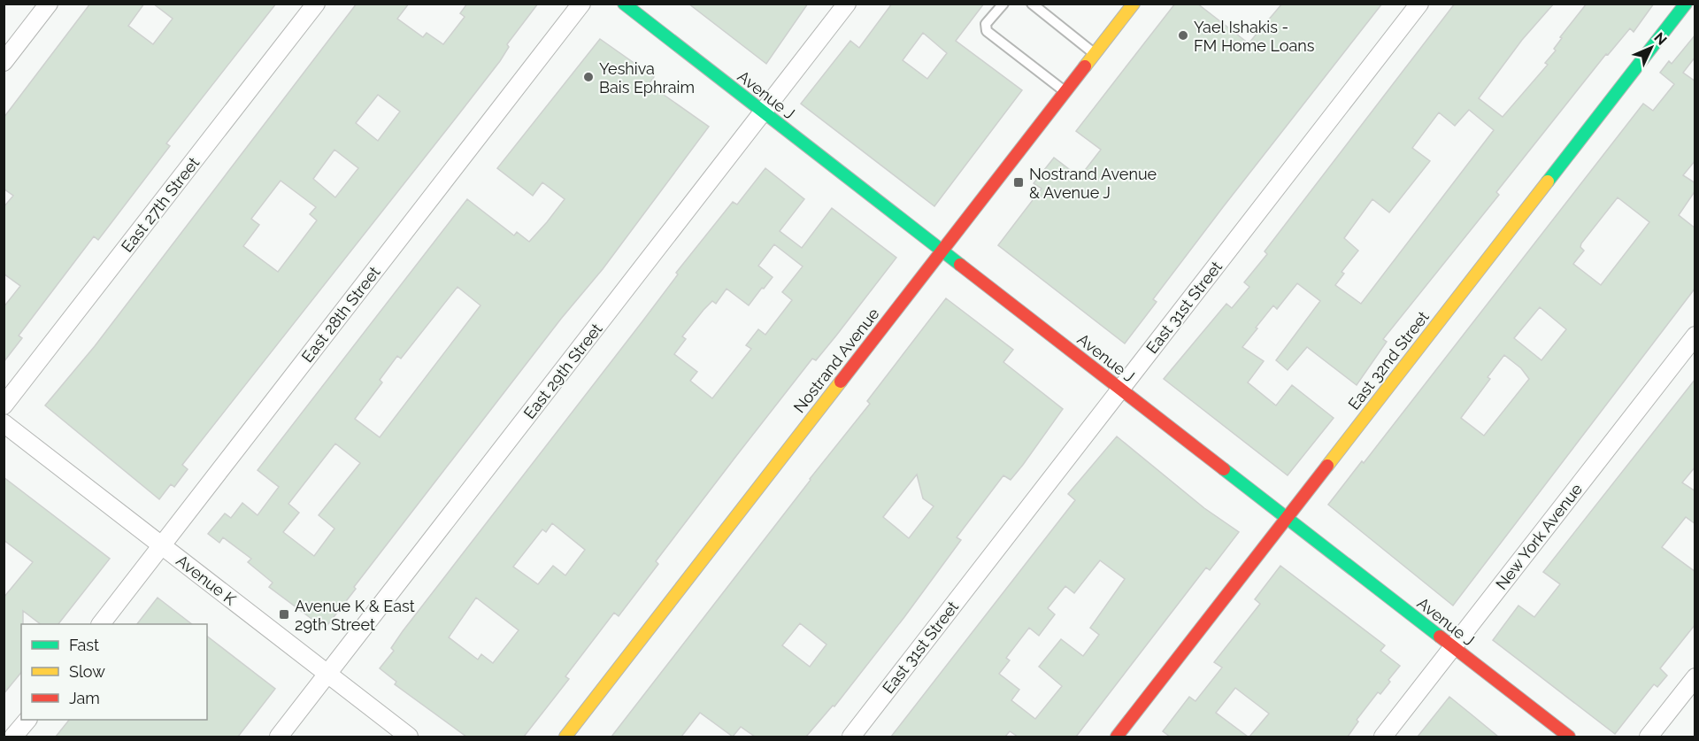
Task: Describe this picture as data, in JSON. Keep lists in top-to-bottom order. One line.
{"streets":{"street":["Avenue J","East 27th Street","East 31st Street","East 28th Street","Nostrand Avenue","East 32nd Street","East 29th Street","New York Avenue","Avenue K"]},"crossings":[["Avenue J","East 31st Street"],["Avenue J","Nostrand Avenue"],["Avenue J","East 32nd Street"],["Avenue J","East 29th Street"],["Avenue J","New York Avenue"],["East 28th Street","Avenue K"],["East 29th Street","Avenue K"]],"places":{"other":["Yael Ishakis - FM Home Loans","Yeshiva Bais Ephraim"],"transit":["Nostrand Avenue & Avenue J","Avenue K & East 29th Street"]},"legend":["Fast","Slow","Jam"],"north":"top right"}
